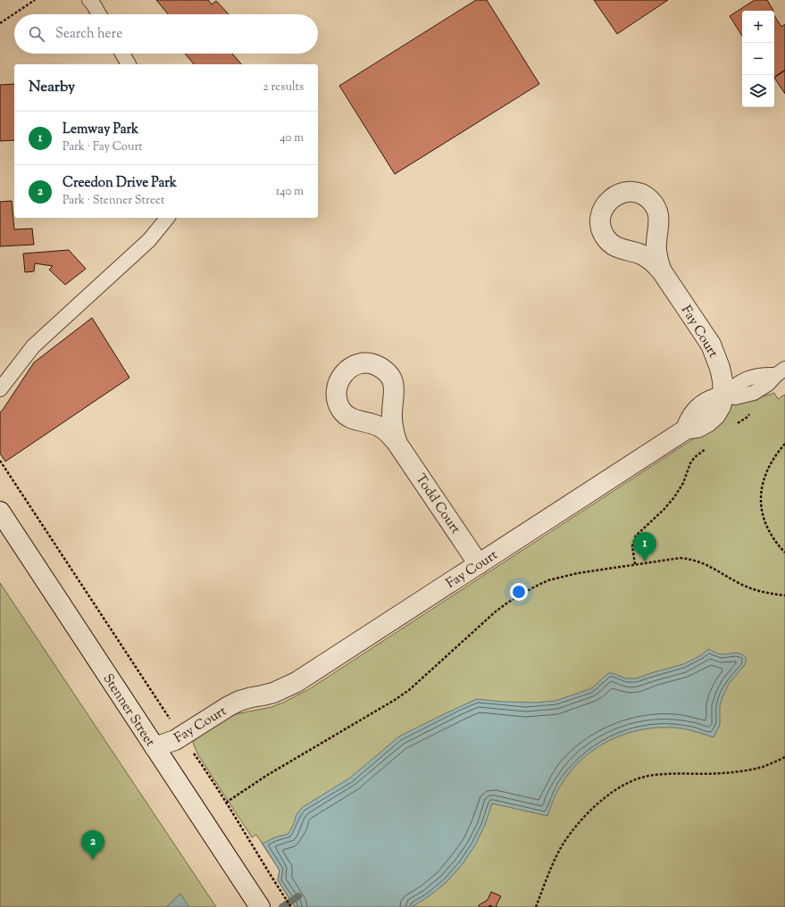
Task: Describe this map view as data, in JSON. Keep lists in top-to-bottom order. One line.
{"streets":{"street":["Fay Court","Todd Court","Stenner Street"]},"crossings":[["Fay Court","Todd Court"],["Fay Court","Stenner Street"]],"page":{"map_buttons":["+","−"],"search":"Search here","heading":["Nearby","2 results"],"list":[{"mark":"1","name":"Lemway Park","note":"Park · Fay Court","value":"40 m"},{"mark":"2","name":"Creedon Drive Park","note":"Park · Stenner Street","value":"140 m"}],"pins":["1","2"]}}
